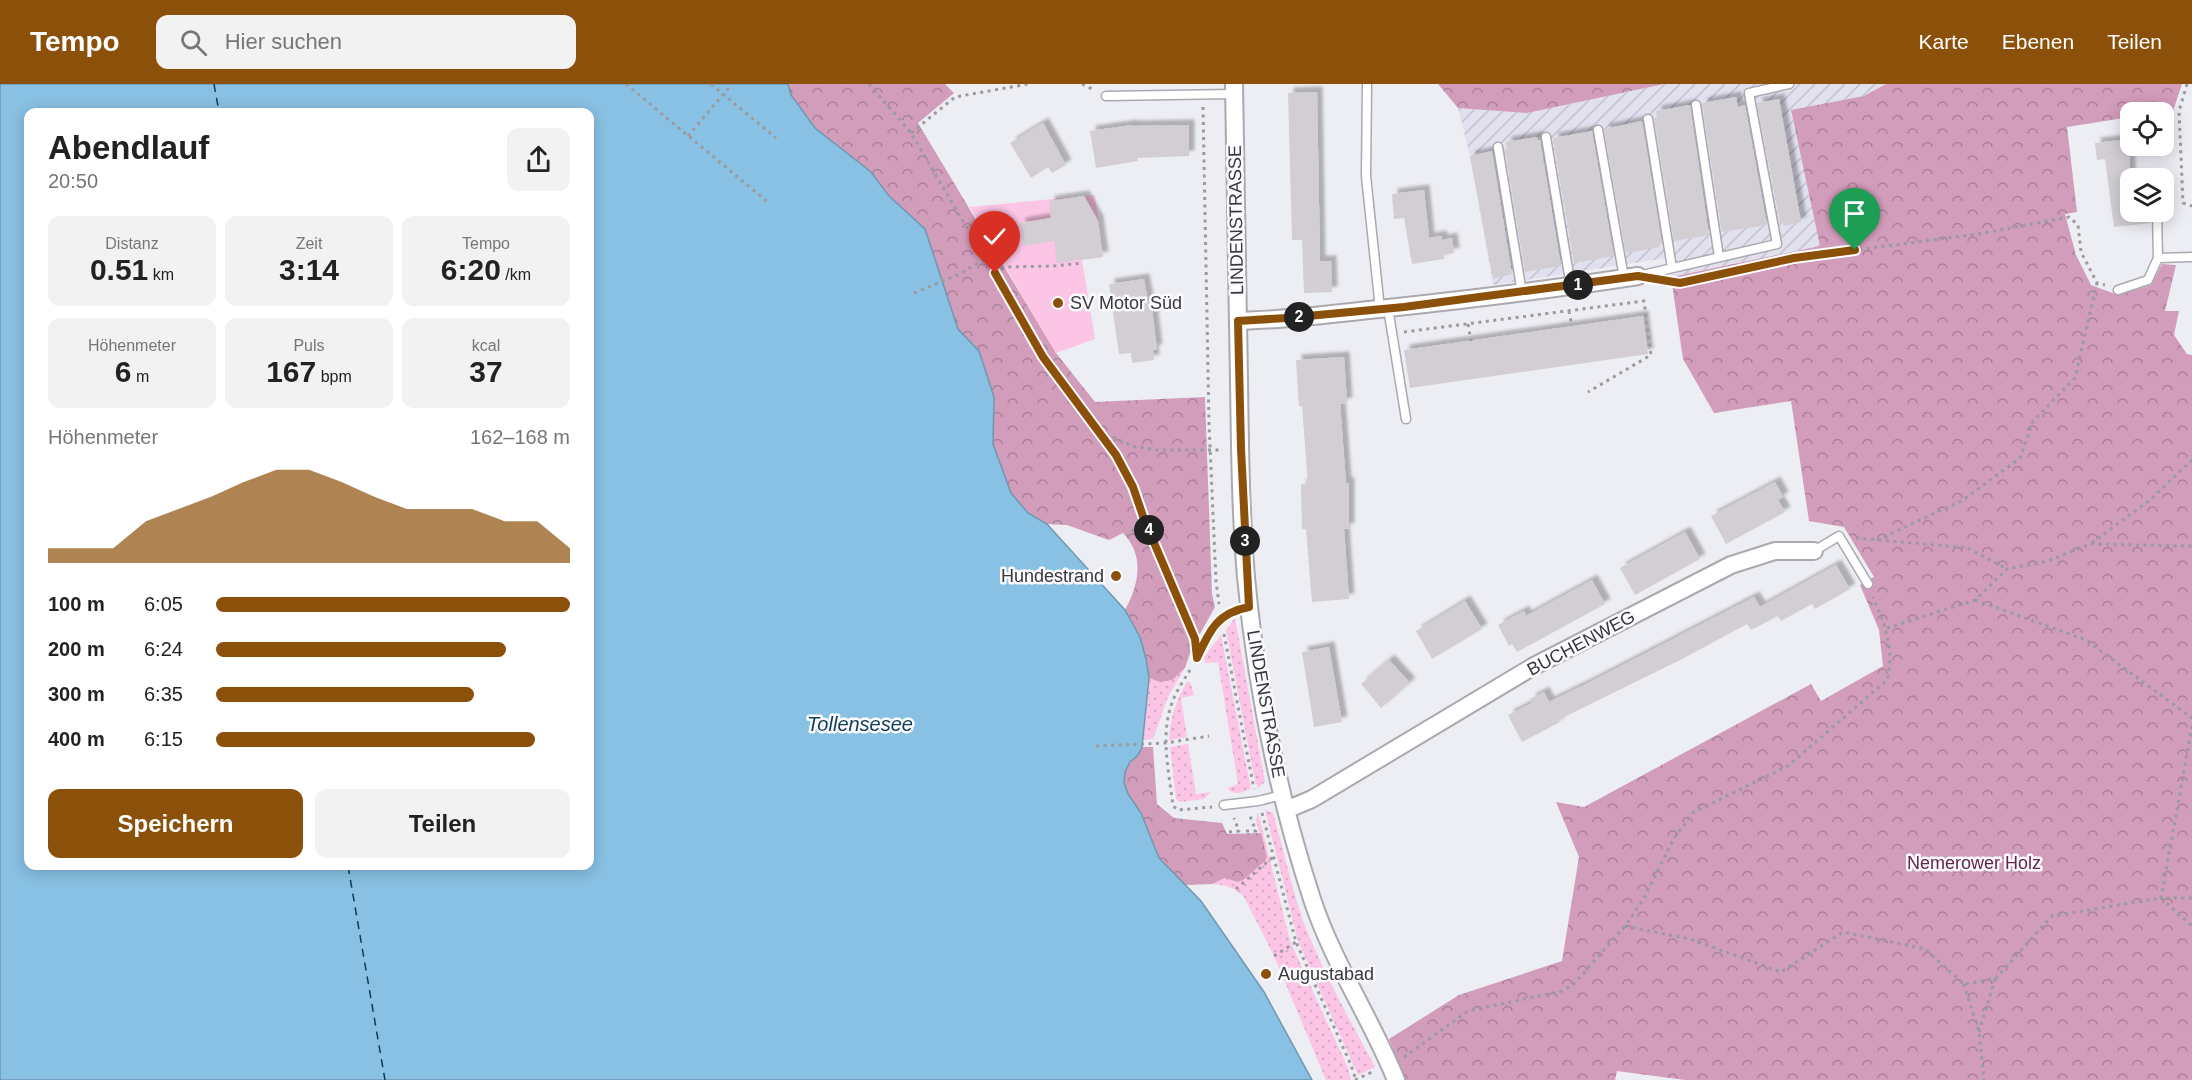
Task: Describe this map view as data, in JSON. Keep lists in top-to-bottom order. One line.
{"streets":{"street":["LINDENSTRASSE","BUCHENWEG"]},"crossings":[["LINDENSTRASSE","BUCHENWEG"]],"water":["Tollensesee"],"parks":["Nemerower Holz"],"places":["SV Motor Süd","Hundestrand","Augustabad"],"page":{"header":"Tempo","search":"Hier suchen","nav":["Karte","Ebenen","Teilen"],"heading":["Abendlauf","20:50"],"stats":[["Distanz","0.51 km"],["Zeit","3:14"],["Tempo","6:20 /km"],["Höhenmeter","6 m"],["Puls","167 bpm"],["kcal","37"]],"pins":["1","2","4","3"],"chart":["Höhenmeter","162–168 m"],"list":[{"name":"100 m","note":"6:05"},{"name":"200 m","note":"6:24"},{"name":"300 m","note":"6:35"},{"name":"400 m","note":"6:15"}],"buttons":["Speichern","Teilen"]}}
